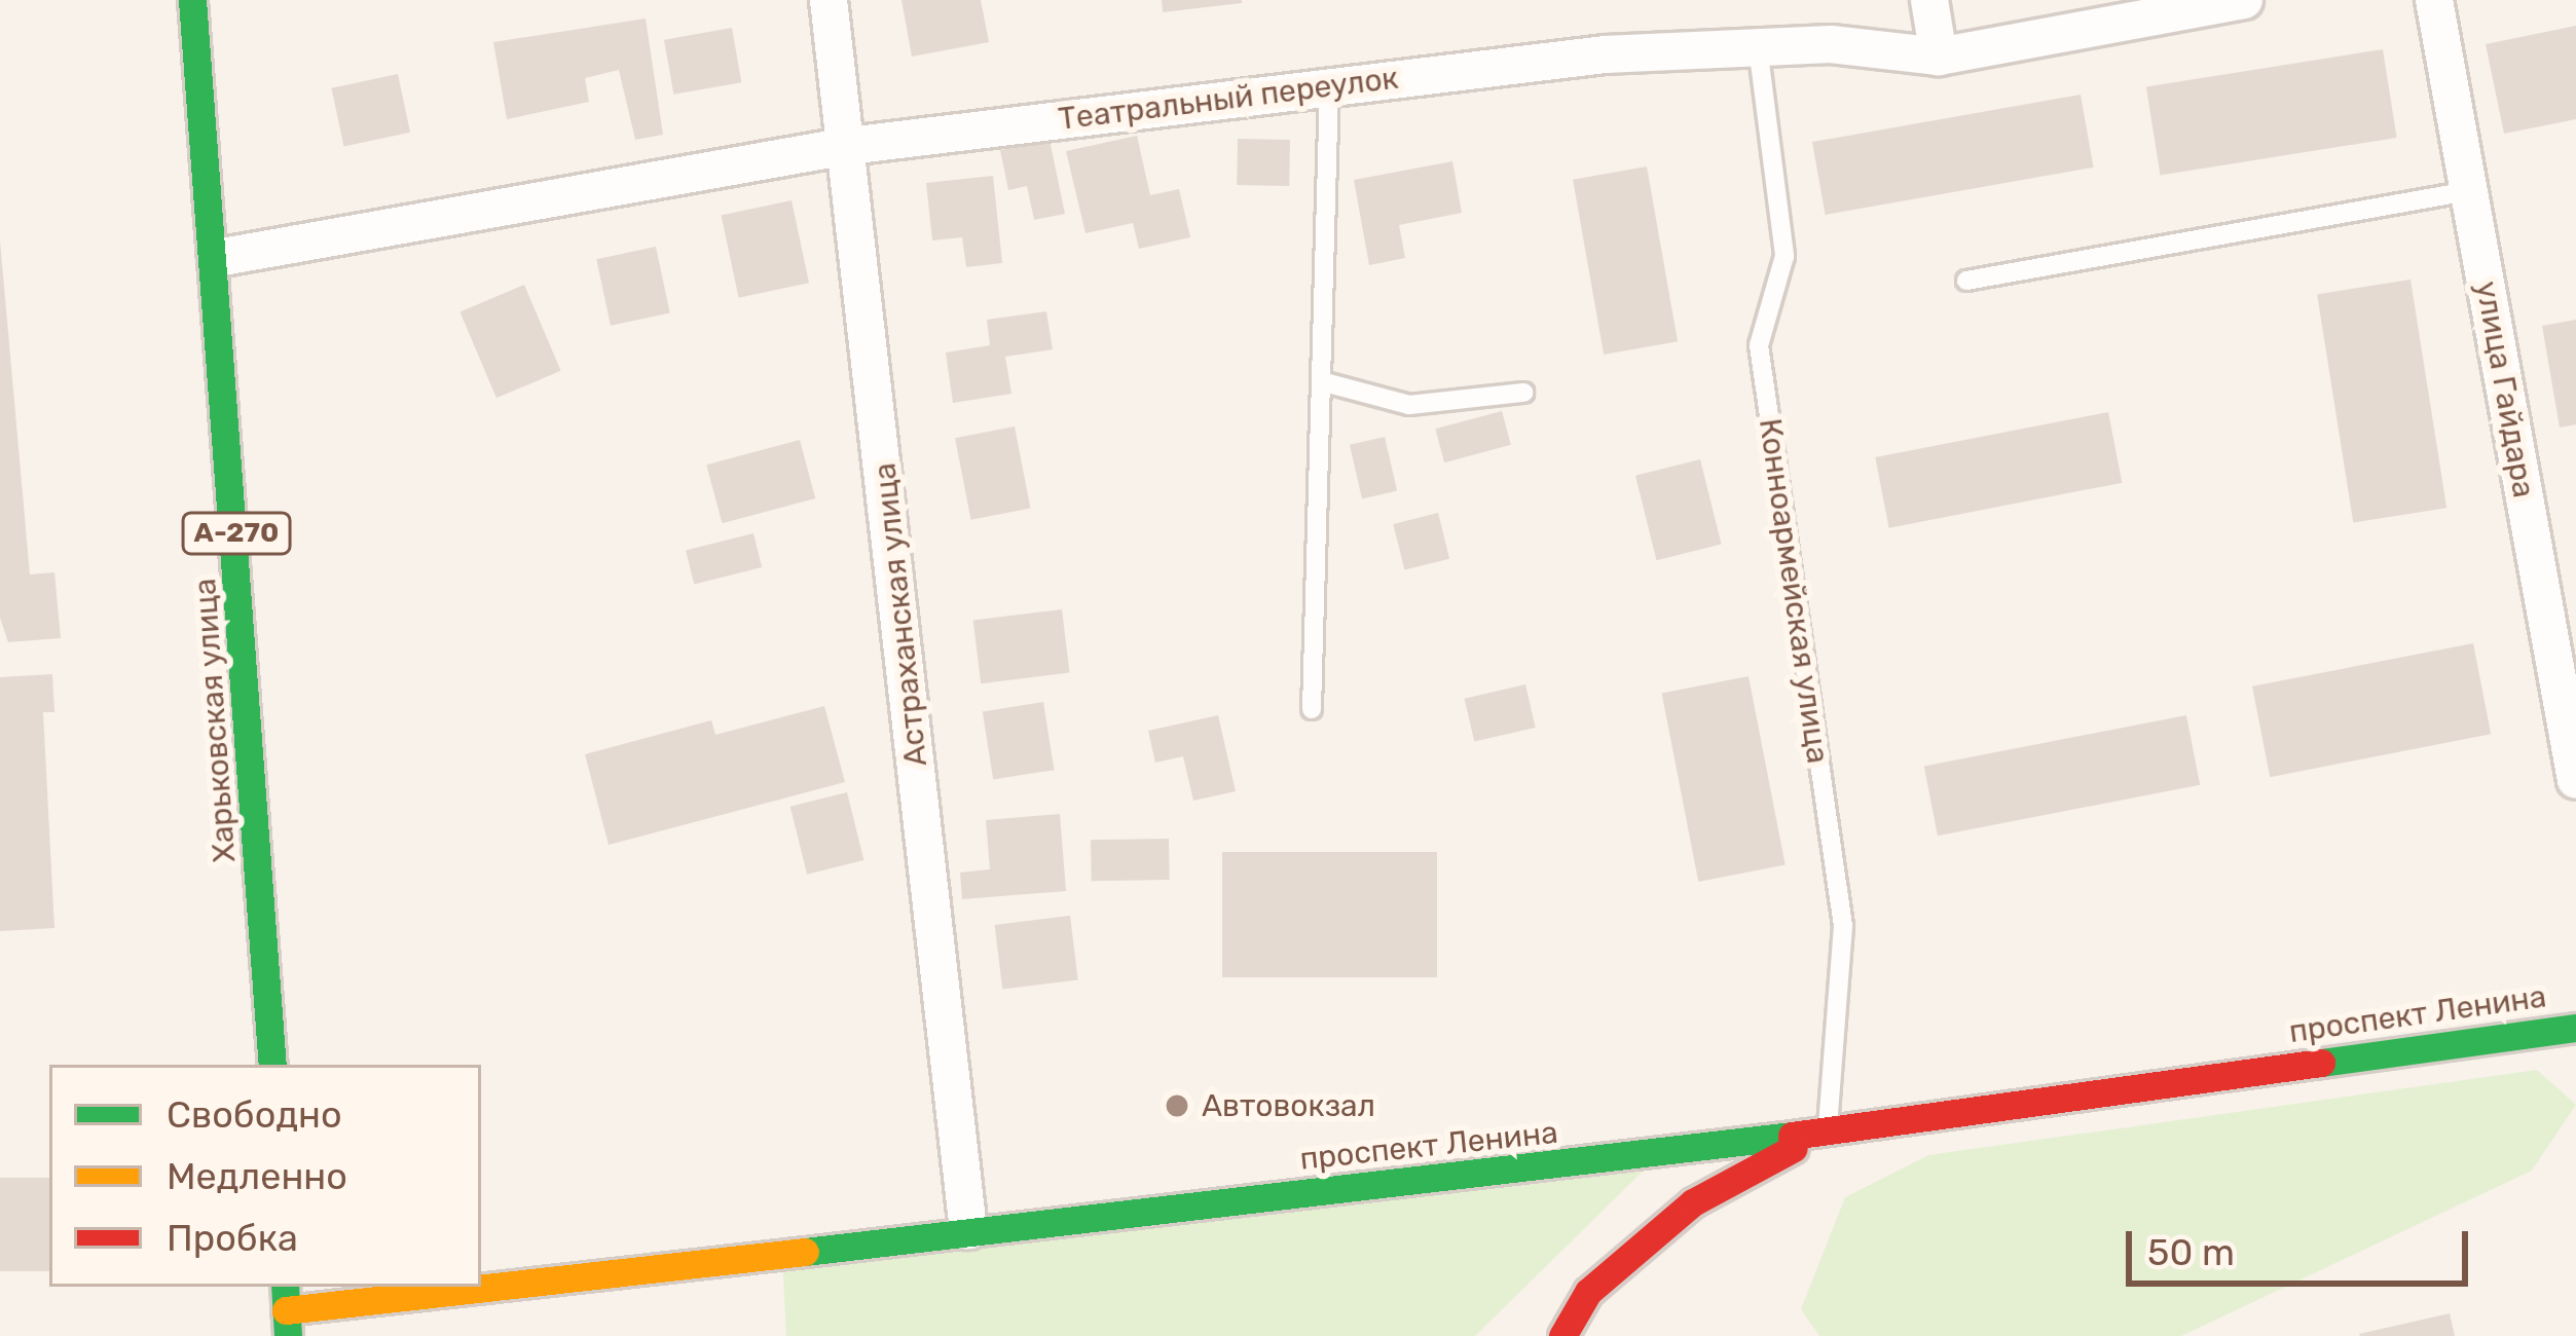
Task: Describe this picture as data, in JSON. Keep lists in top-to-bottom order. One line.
{"streets":{"main road":["А-270","Харьковская улица","проспект Ленина"],"street":["Театральный переулок","улица Гайдара","Астраханская улица"],"lane":["Конноармейская улица"]},"crossings":[["Театральный переулок","Конноармейская улица"],["Театральный переулок","Астраханская улица"],["Театральный переулок","Харьковская улица"],["Конноармейская улица","проспект Ленина"],["Астраханская улица","проспект Ленина"]],"places":["Автовокзал"],"legend":["Свободно","Медленно","Пробка"],"scale_bar":"50 m"}
